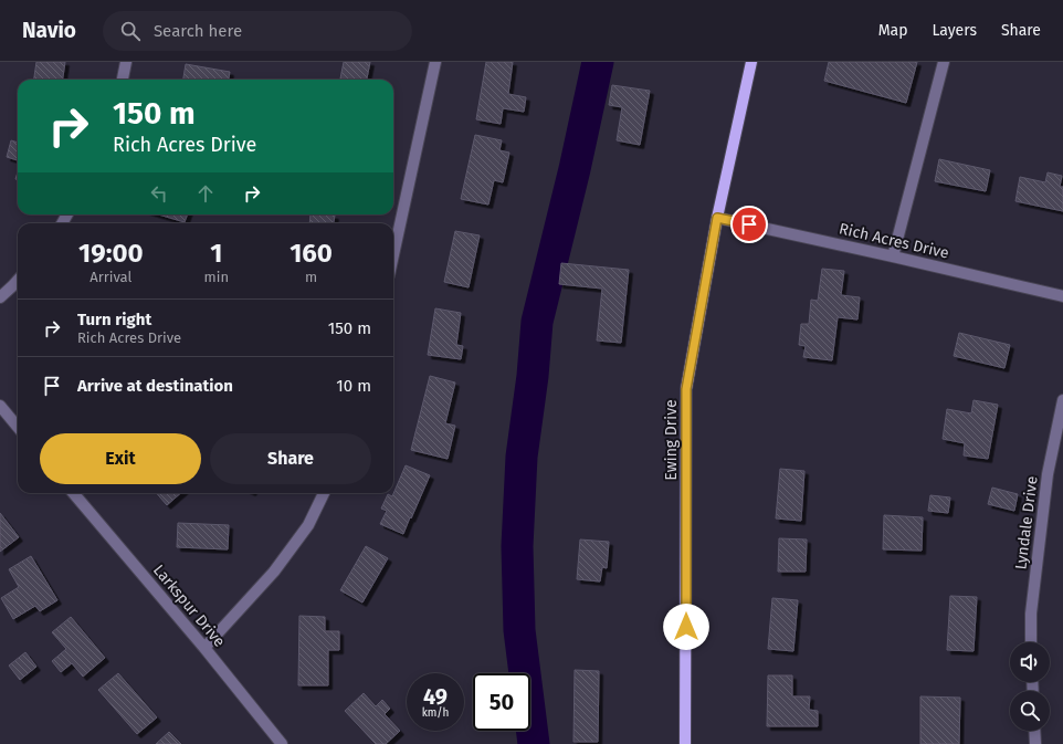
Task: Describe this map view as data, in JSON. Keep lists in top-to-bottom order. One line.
{"streets":{"main road":["Ewing Drive"],"street":["Rich Acres Drive","Lyndale Drive","Larkspur Drive"]},"crossings":[["Rich Acres Drive","Ewing Drive"]],"page":{"header":"Navio","search":"Search here","nav":["Map","Layers","Share"],"turn":["150 m","Rich Acres Drive"],"eta":["19:00","Arrival","1","min","160","m"],"list":[{"name":"Turn right","note":"Rich Acres Drive","value":"150 m"},{"name":"Arrive at destination","value":"10 m"}],"buttons":["Exit","Share"],"speed":"49 km/h","limit":"50"}}
